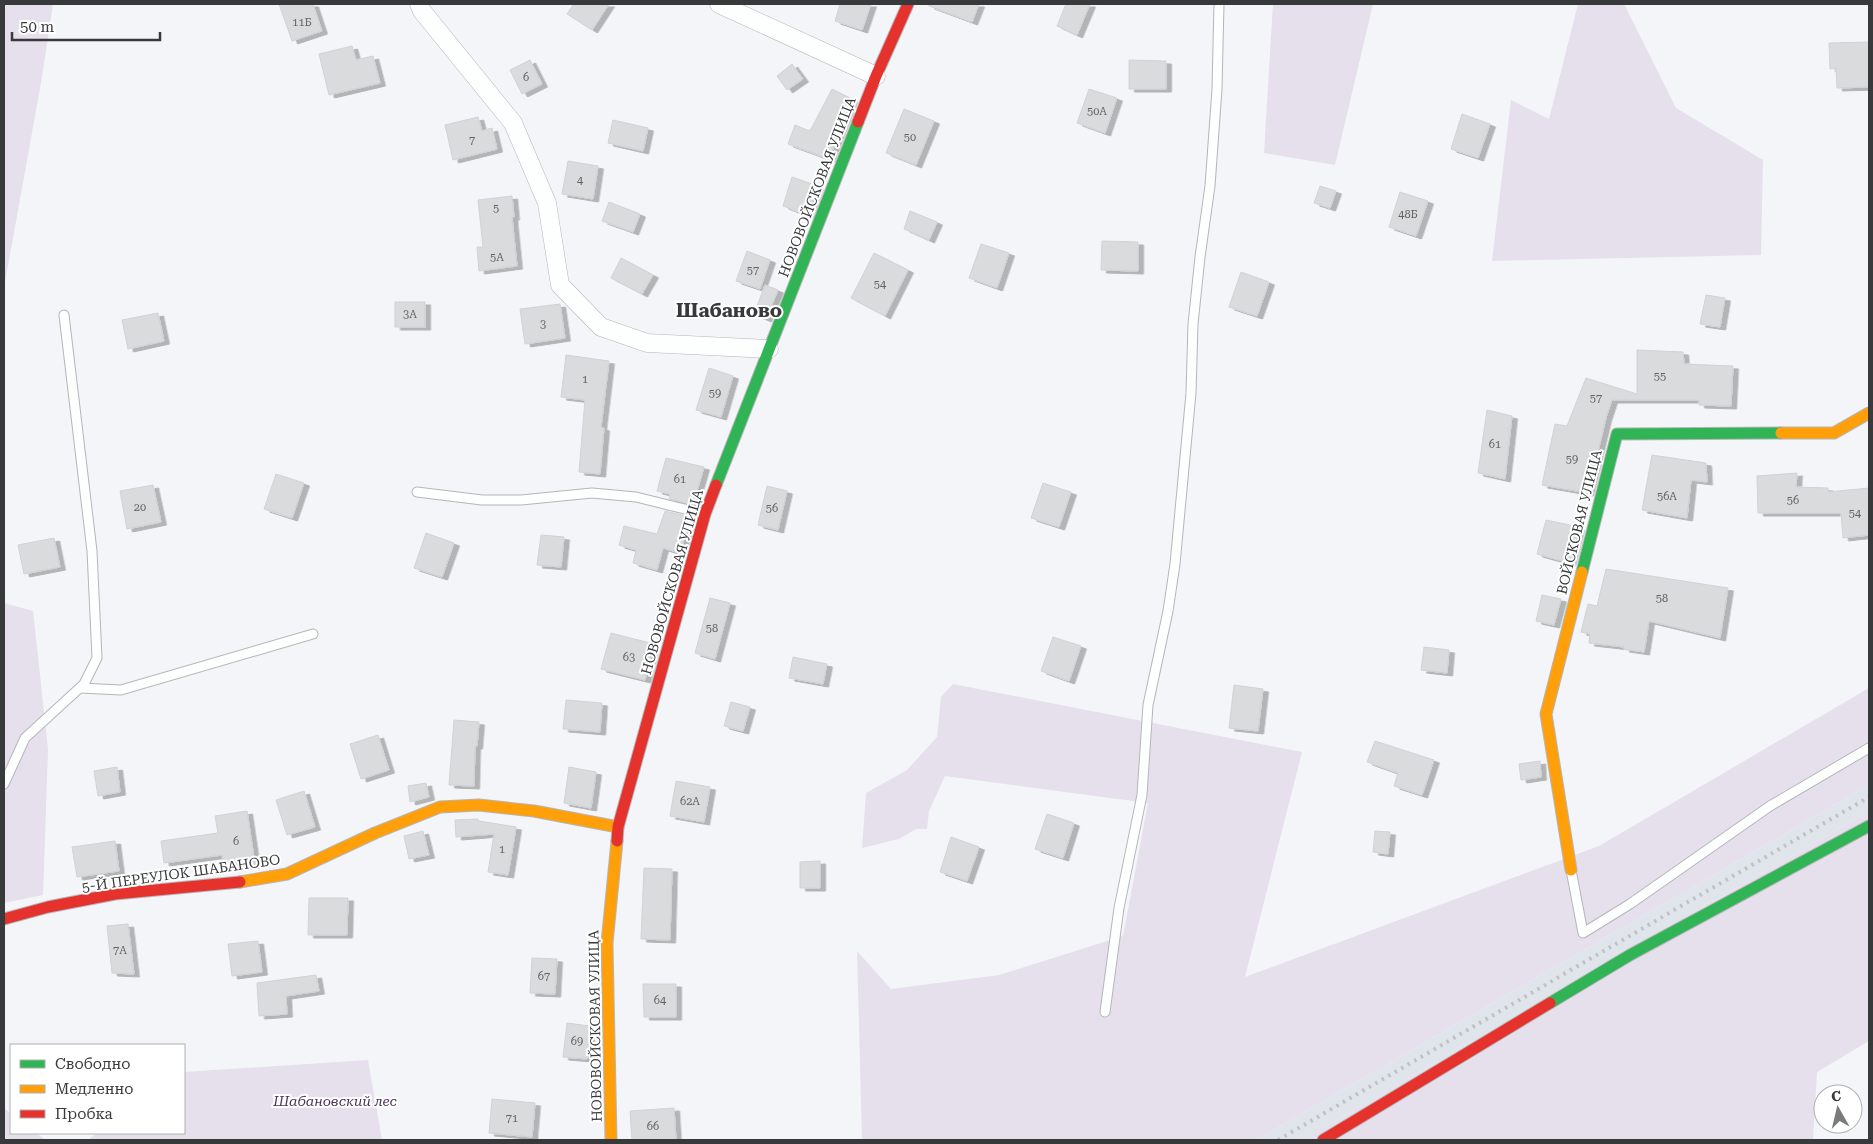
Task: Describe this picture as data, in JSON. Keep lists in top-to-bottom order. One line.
{"streets":{"street":["НОВОВОЙСКОВАЯ УЛИЦА","ВОЙСКОВАЯ УЛИЦА","5-Й ПЕРЕУЛОК ШАБАНОВО"]},"crossings":[["НОВОВОЙСКОВАЯ УЛИЦА","5-Й ПЕРЕУЛОК ШАБАНОВО"]],"districts":["Шабаново"],"parks":["Шабановский лес"],"house_numbers":["11Б","6","50А","50","7","4","5","48Б","5А","57","54","3А","3","55","1","59","57","61","59","61","56А","56","20","56","54","58","58","63","62А","6","1","7А","67","64","69","71","66"],"legend":["Свободно","Медленно","Пробка"],"scale_bar":"50 m","north":"top"}
